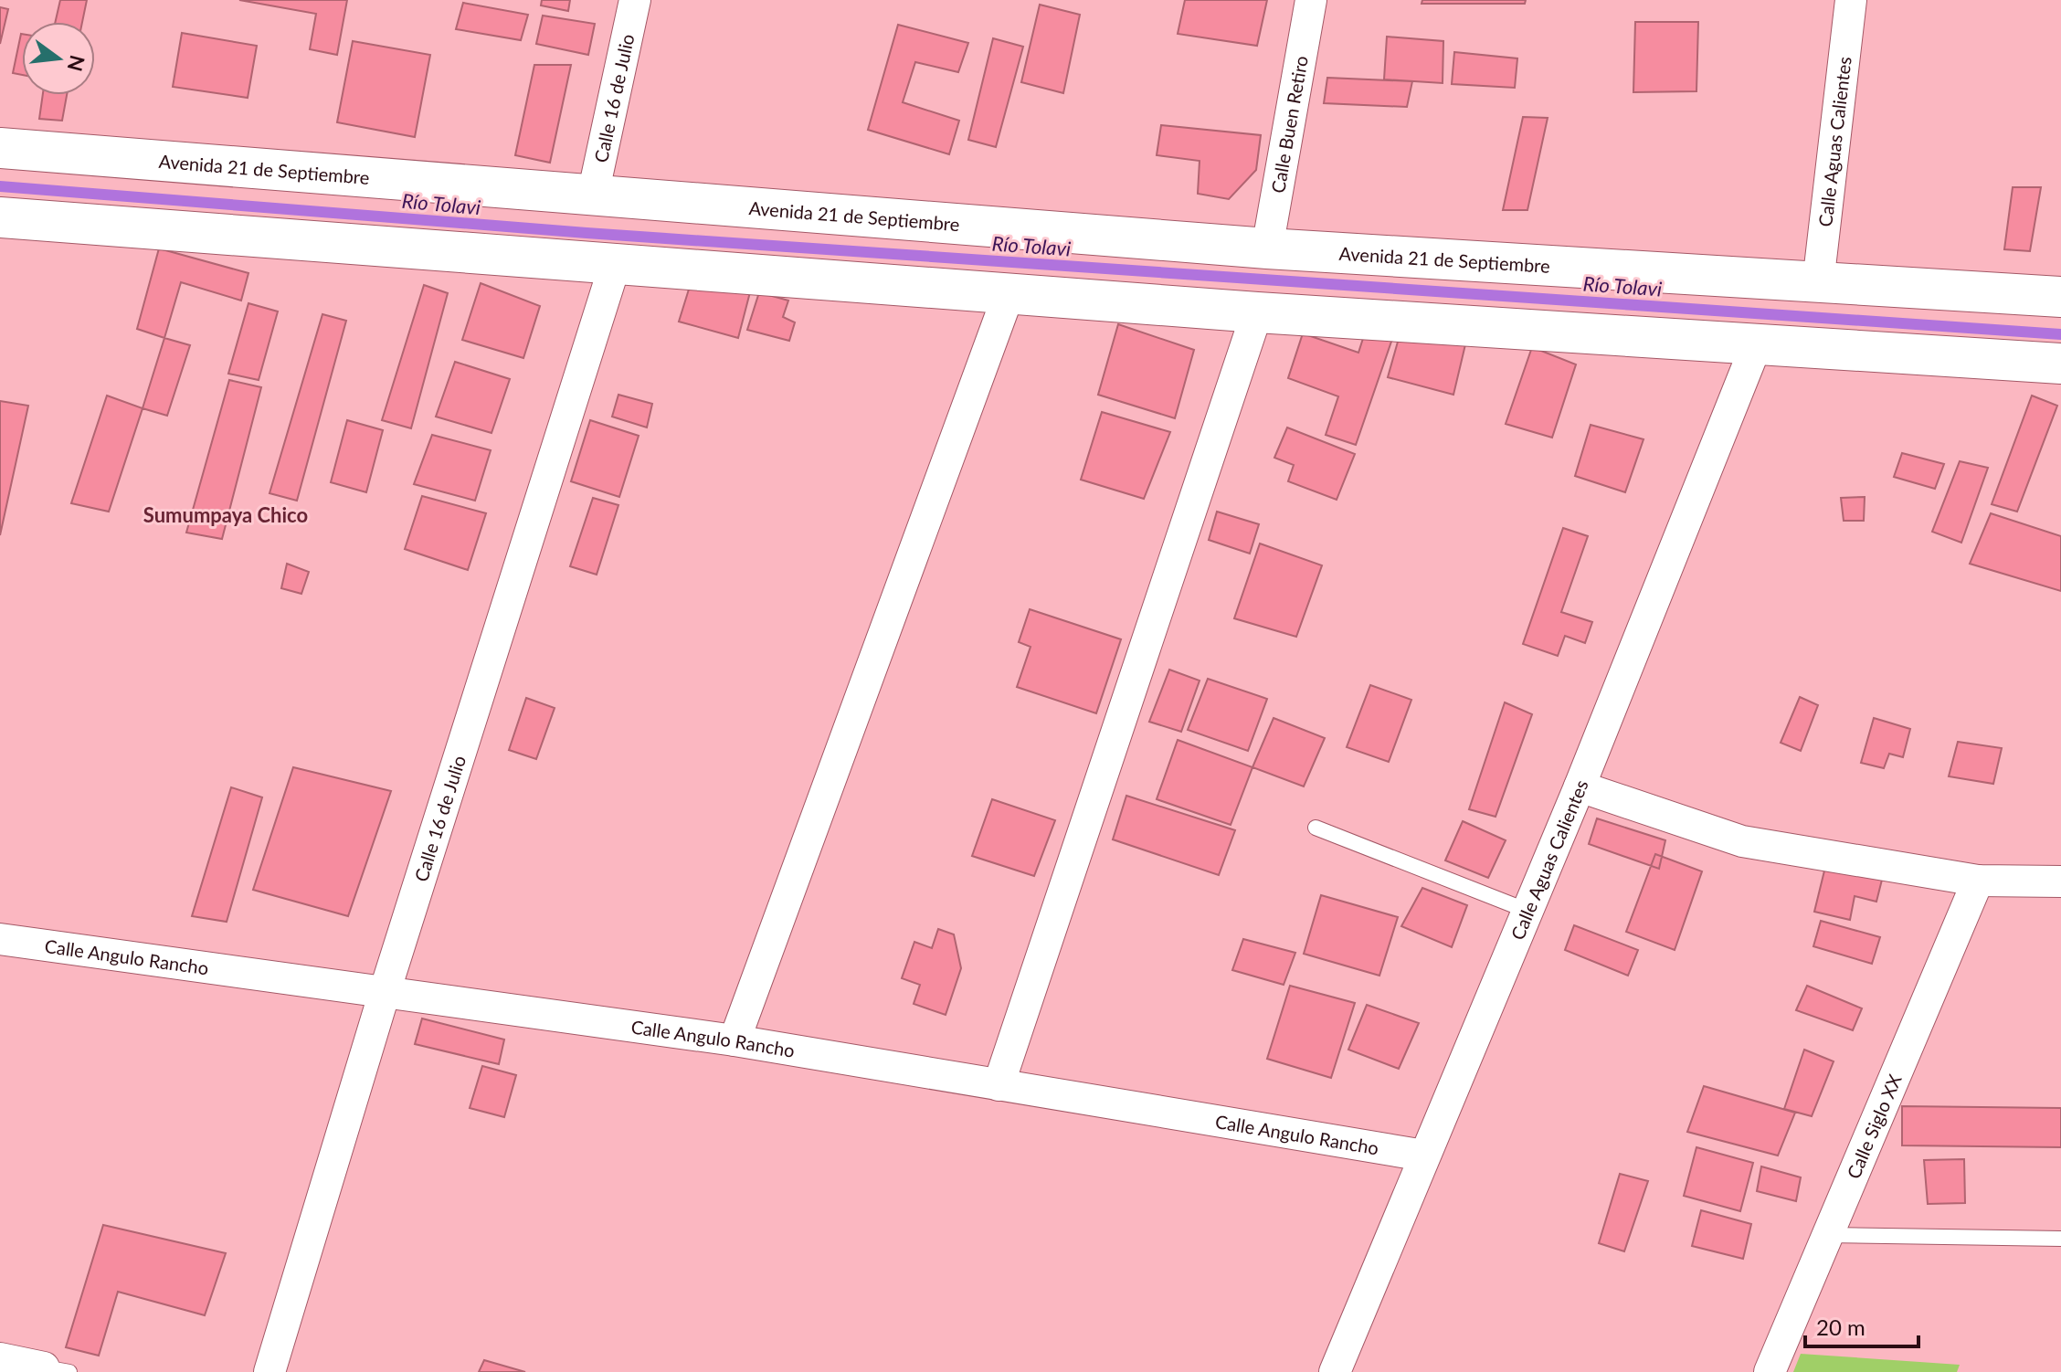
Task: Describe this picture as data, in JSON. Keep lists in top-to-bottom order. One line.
{"streets":{"street":["Calle 16 de Julio","Calle Buen Retiro","Calle Aguas Calientes","Avenida 21 de Septiembre","Calle Angulo Rancho","Calle Siglo XX"]},"crossings":[["Calle 16 de Julio","Avenida 21 de Septiembre"],["Calle 16 de Julio","Calle Angulo Rancho"],["Calle Buen Retiro","Avenida 21 de Septiembre"],["Calle Aguas Calientes","Avenida 21 de Septiembre"],["Calle Aguas Calientes","Calle Angulo Rancho"]],"districts":["Sumumpaya Chico"],"water":["Río Tolavi"],"scale_bar":"20 m","north":"right"}
